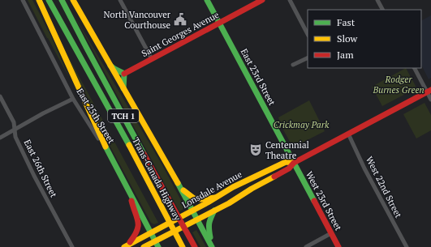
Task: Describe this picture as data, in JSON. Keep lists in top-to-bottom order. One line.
{"streets":{"main road":["Saint Georges Avenue","East 23rd Street","East 25th Street","TCH 1","Trans-Canada Highway","Lonsdale Avenue","West 23rd Street"],"street":["East 26th Street","West 22nd Street"]},"crossings":[["Saint Georges Avenue","East 23rd Street"],["East 23rd Street","Lonsdale Avenue"],["East 23rd Street","West 23rd Street"],["East 25th Street","Lonsdale Avenue"],["West 22nd Street","Lonsdale Avenue"],["Lonsdale Avenue","West 23rd Street"]],"parks":["Rodger Burnes Green","Crickmay Park"],"places":{"public building":["North Vancouver Courthouse"],"theatre":["Centennial Theatre"]},"legend":["Fast","Slow","Jam"]}
